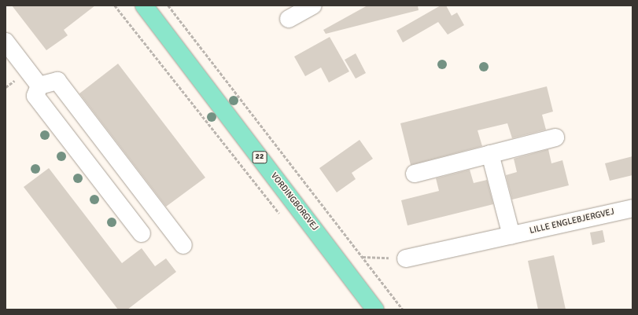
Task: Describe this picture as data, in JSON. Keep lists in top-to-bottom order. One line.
{"streets":{"main road":["22","VORDINGBORGVEJ"],"street":["LILLE ENGLEBJERGVEJ"]}}
